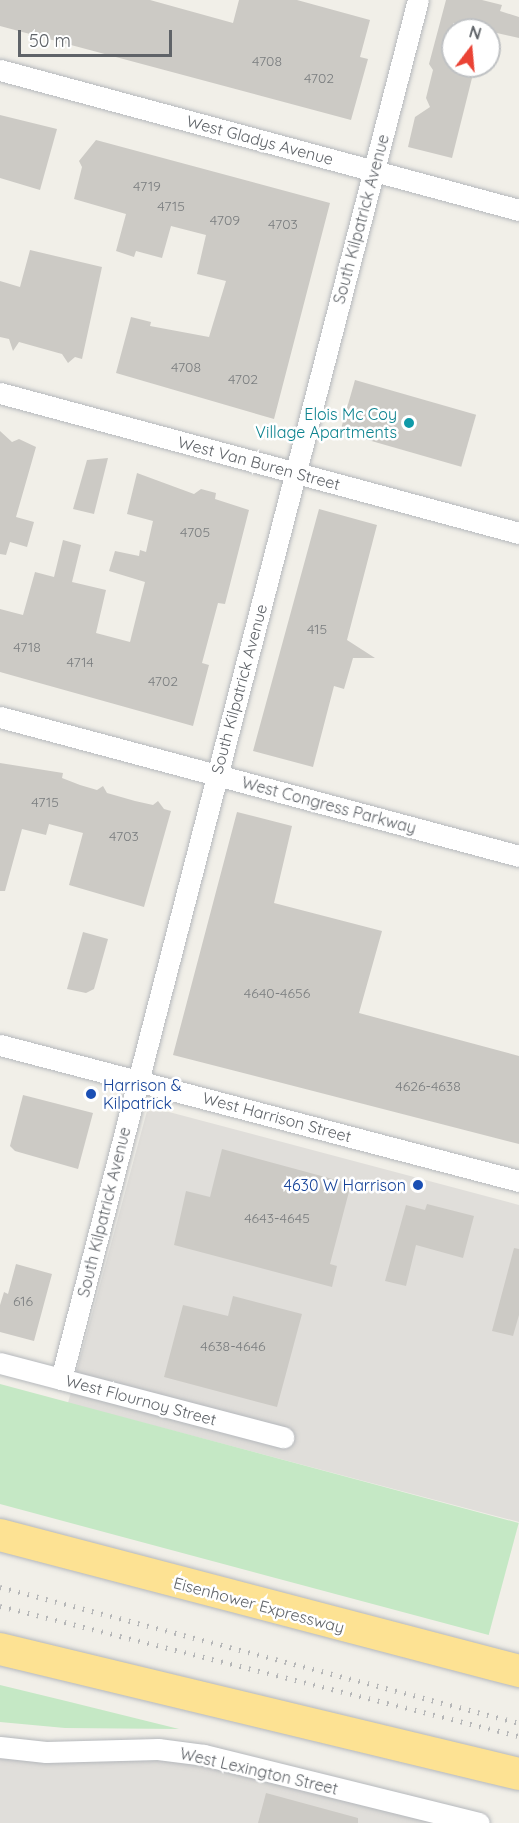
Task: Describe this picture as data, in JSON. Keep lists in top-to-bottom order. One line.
{"streets":{"highway":["Eisenhower Expressway"],"street":["West Gladys Avenue","South Kilpatrick Avenue","West Van Buren Street","West Congress Parkway","West Harrison Street","West Flournoy Street","West Lexington Street"]},"crossings":[["West Gladys Avenue","South Kilpatrick Avenue"],["South Kilpatrick Avenue","West Van Buren Street"],["South Kilpatrick Avenue","West Congress Parkway"],["South Kilpatrick Avenue","West Harrison Street"],["South Kilpatrick Avenue","West Flournoy Street"]],"places":["Elois Mc Coy Village Apartments","Harrison & Kilpatrick","4630 W Harrison"],"house_numbers":["4708","4702","4719","4715","4709","4703","4708","4702","4705","415","4718","4714","4702","4715","4703","4640-4656","4626-4638","4643-4645","616","4638-4646"],"scale_bar":"50 m","north":"top"}
